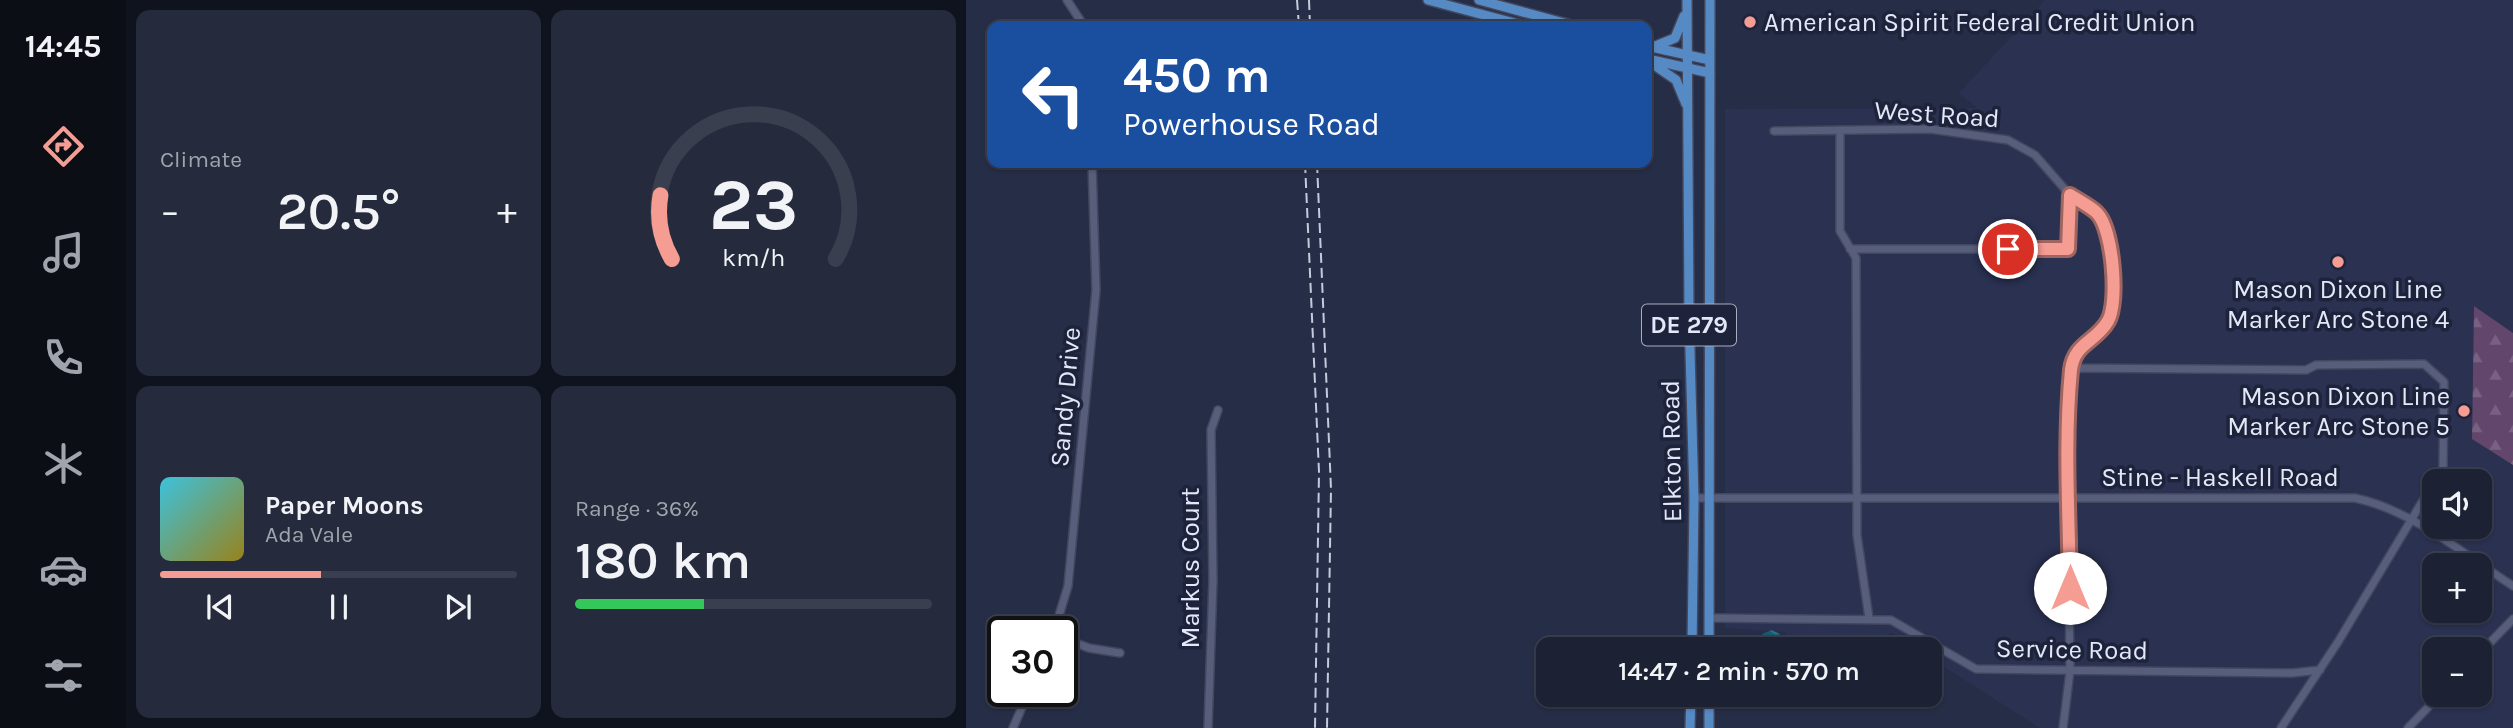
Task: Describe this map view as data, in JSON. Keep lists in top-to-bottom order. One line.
{"streets":{"main road":["DE 279","Elkton Road"],"street":["West Road","Sandy Drive","Stine - Haskell Road","Markus Court","Service Road"]},"crossings":[["West Road","Stine - Haskell Road"],["West Road","Service Road"],["Elkton Road","Stine - Haskell Road"],["Elkton Road","Service Road"]],"places":["American Spirit Federal Credit Union","Mason Dixon Line Marker Arc Stone 4","Mason Dixon Line Marker Arc Stone 5"],"page":{"tabs":"14:45","tile":["Climate",["Range · 36%","180 km"]],"turn":["450 m","Powerhouse Road"],"heat":["−","20.5°","+"],"map_buttons":["+","−"],"song":["Paper Moons","Ada Vale"],"limit":"30","trip":"14:47 · 2 min · 570 m","gauge":["23","km/h"]}}
